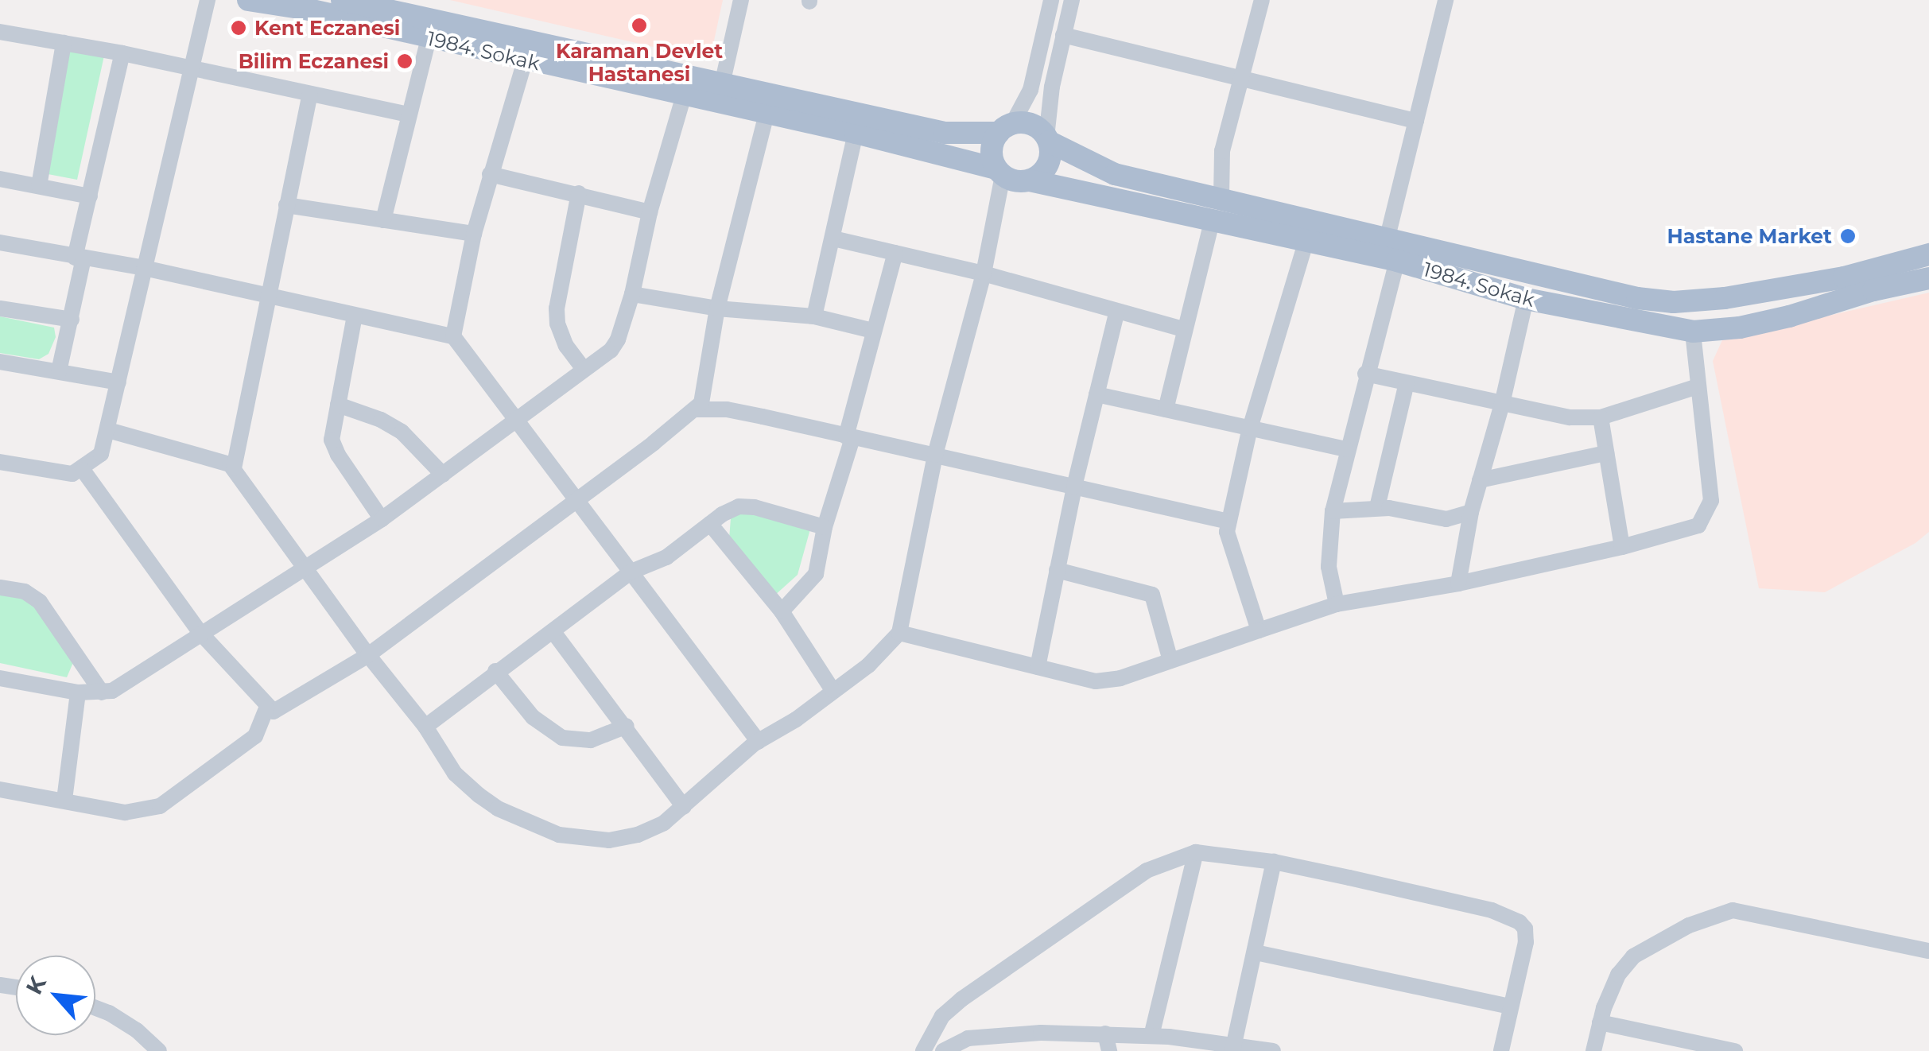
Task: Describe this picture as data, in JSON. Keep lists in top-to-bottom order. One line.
{"streets":{"main road":["1984. Sokak"]},"places":["Karaman Devlet Hastanesi","Kent Eczanesi","Bilim Eczanesi","Hastane Market"],"north":"top left"}
